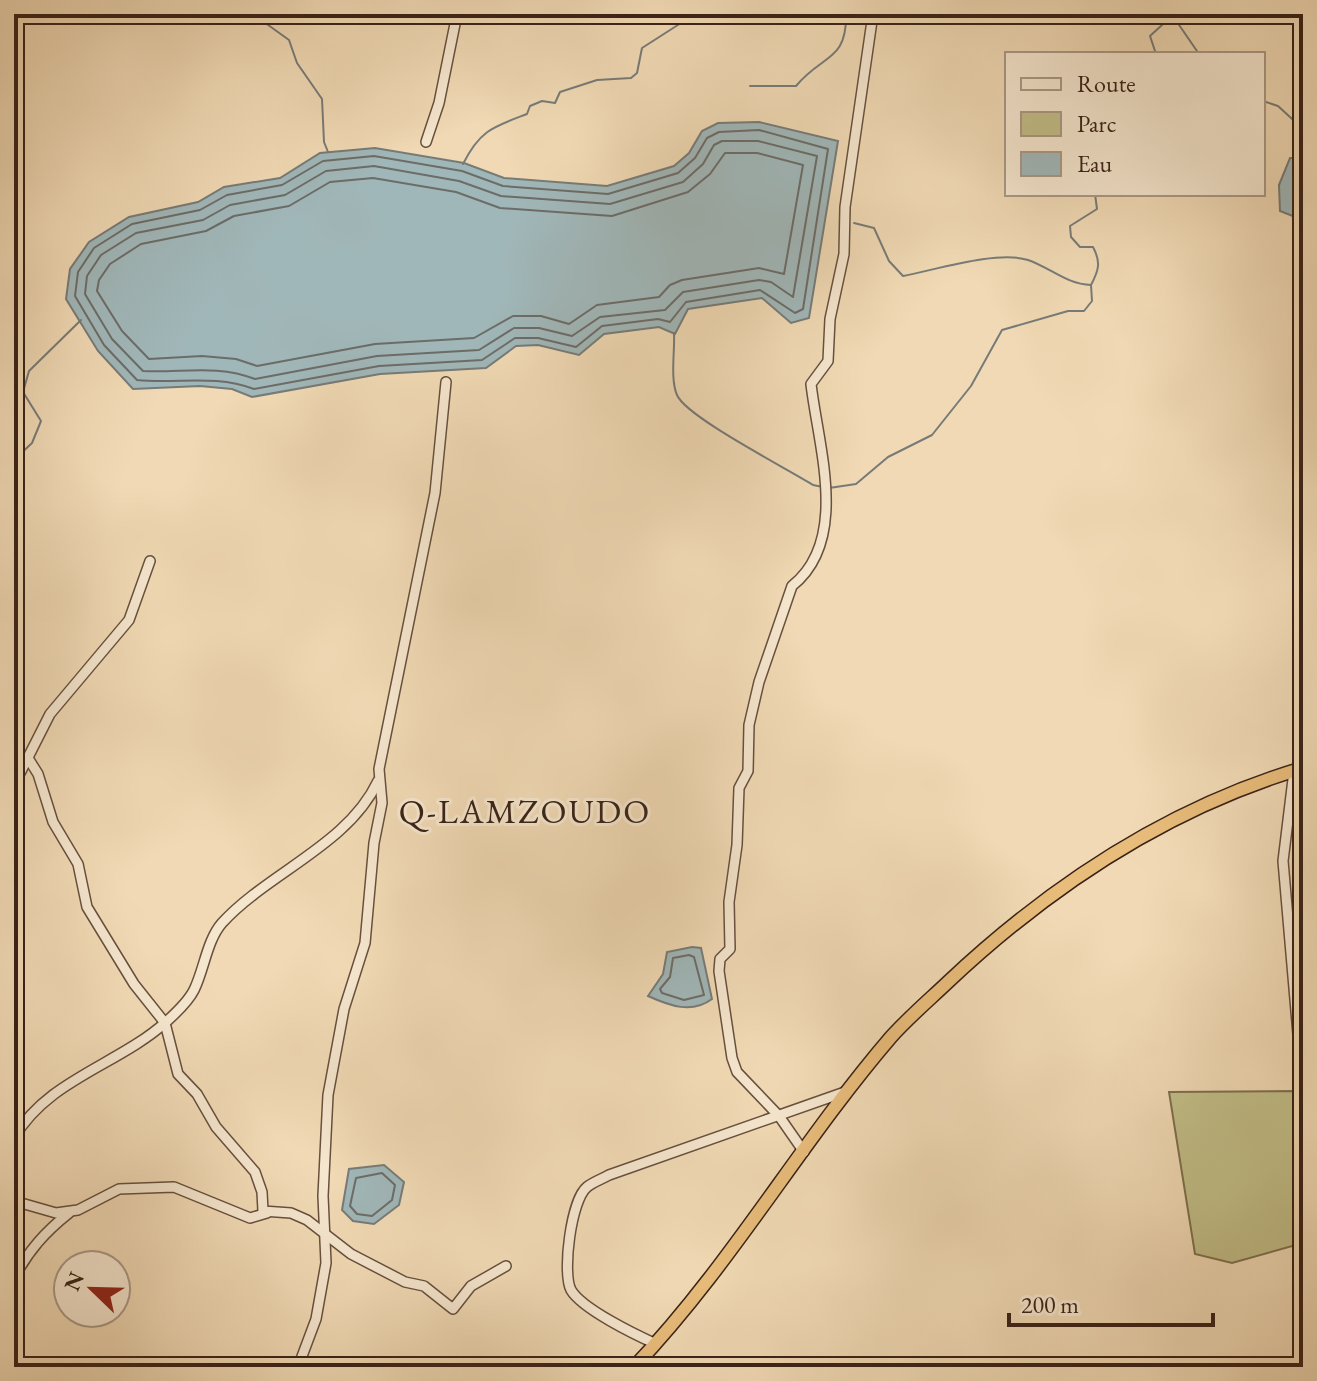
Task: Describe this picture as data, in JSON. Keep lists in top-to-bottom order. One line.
{"districts":["Q-LAMZOUDO"],"legend":["Route","Parc","Eau"],"scale_bar":"200 m","north":"top left"}
